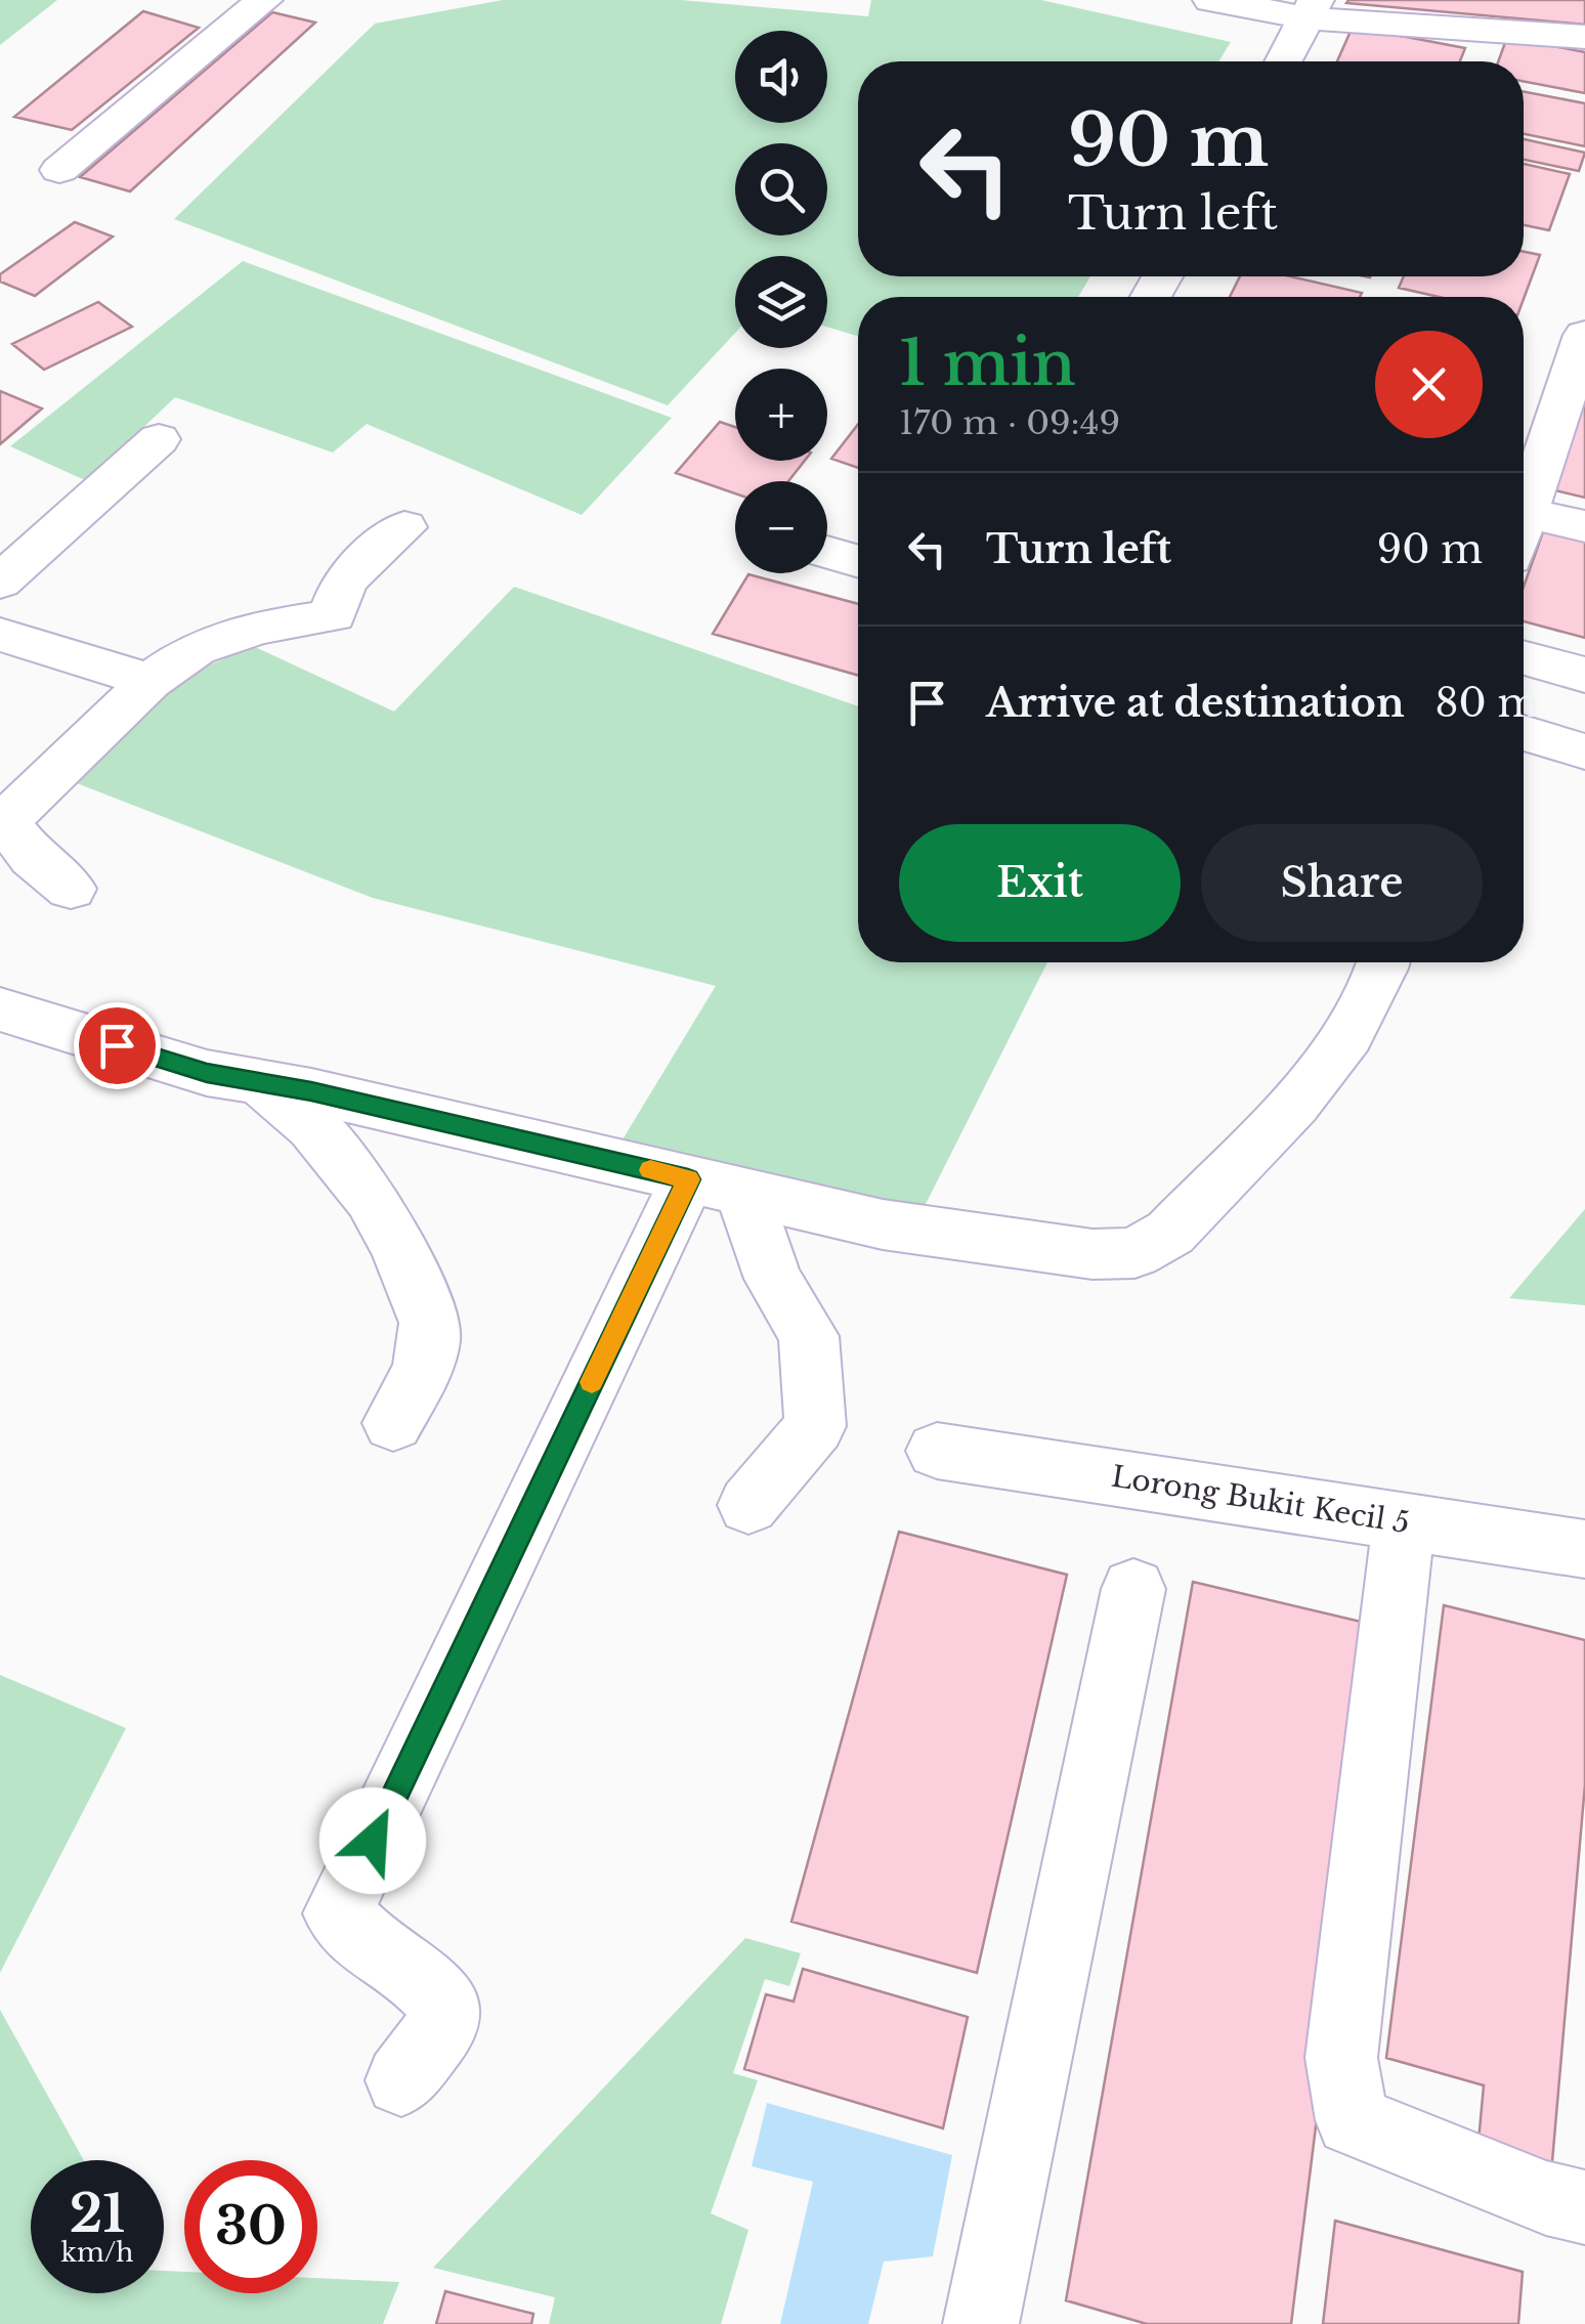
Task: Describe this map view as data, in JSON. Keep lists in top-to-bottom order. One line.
{"streets":{"street":["Lorong Bukit Kecil 5"]},"page":{"map_buttons":["+","−"],"turn":["90 m","Turn left"],"heading":["1 min","170 m · 09:49"],"list":[{"name":"Turn left","value":"90 m"},{"name":"Arrive at destination","value":"80 m"}],"buttons":["Exit","Share"],"speed":"21 km/h","limit":"30"}}
